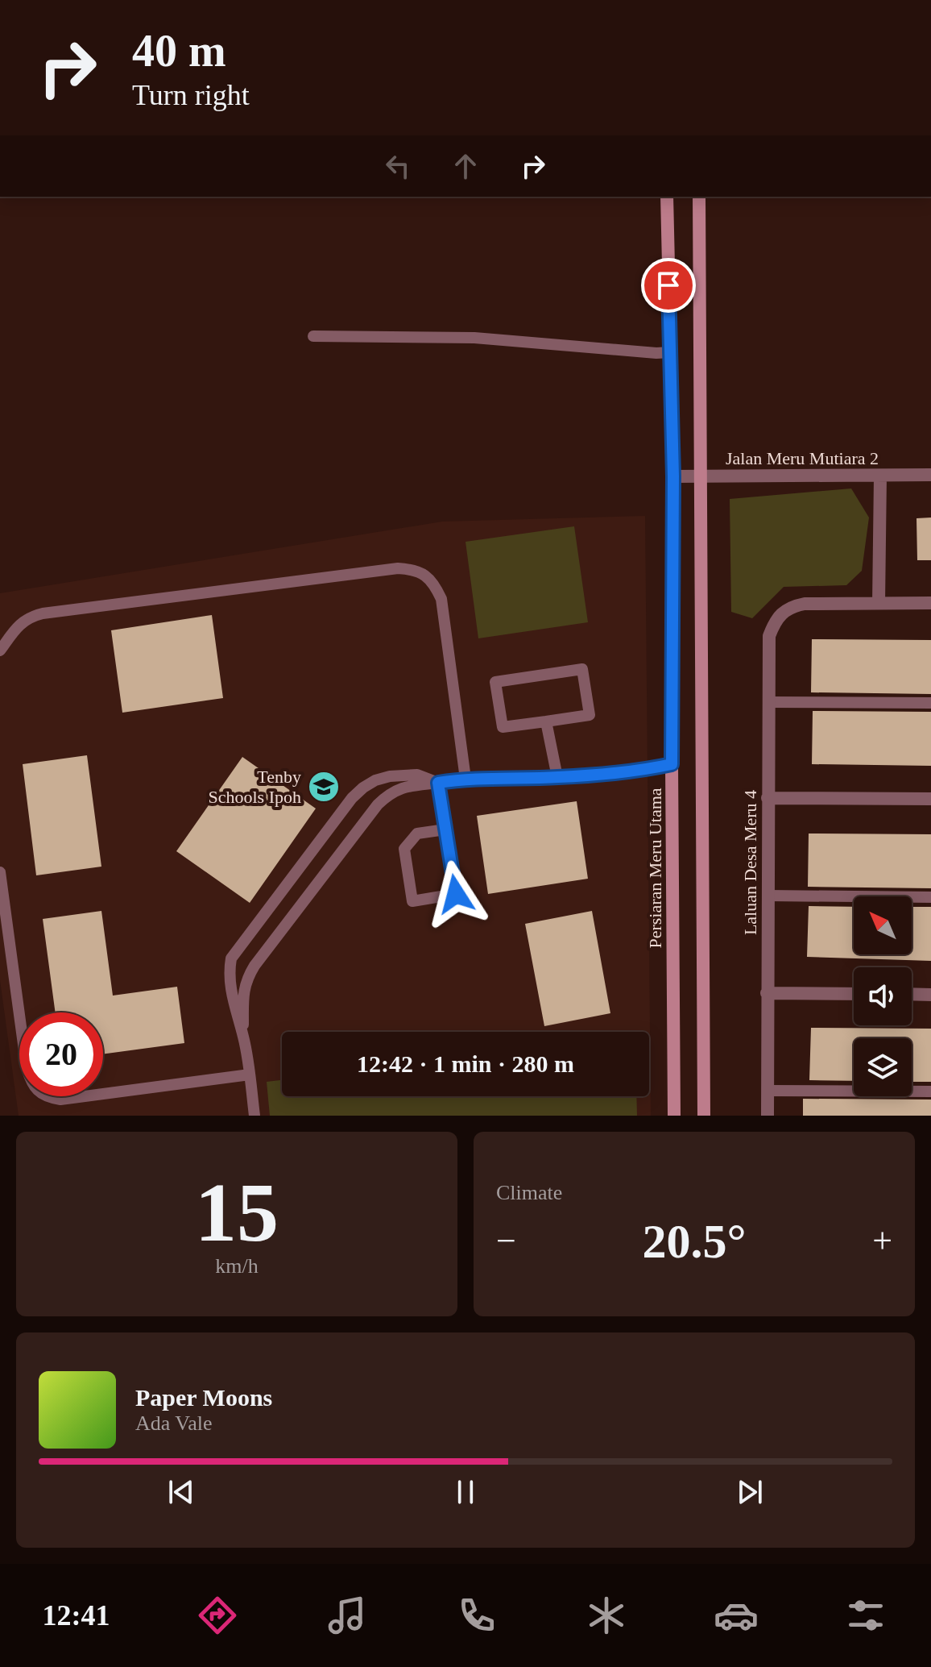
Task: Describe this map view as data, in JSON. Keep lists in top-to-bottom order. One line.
{"streets":{"main road":["Persiaran Meru Utama"],"street":["Jalan Meru Mutiara 2","Laluan Desa Meru 4"]},"crossings":[["Jalan Meru Mutiara 2","Persiaran Meru Utama"]],"places":{"school or university":["Tenby Schools Ipoh"]},"north":"top left","page":{"turn":["40 m","Turn right"],"limit":"20","trip":"12:42 · 1 min · 280 m","tile":[["15","km/h"],"Climate"],"heat":["−","20.5°","+"],"song":["Paper Moons","Ada Vale"],"tabs":"12:41"}}
